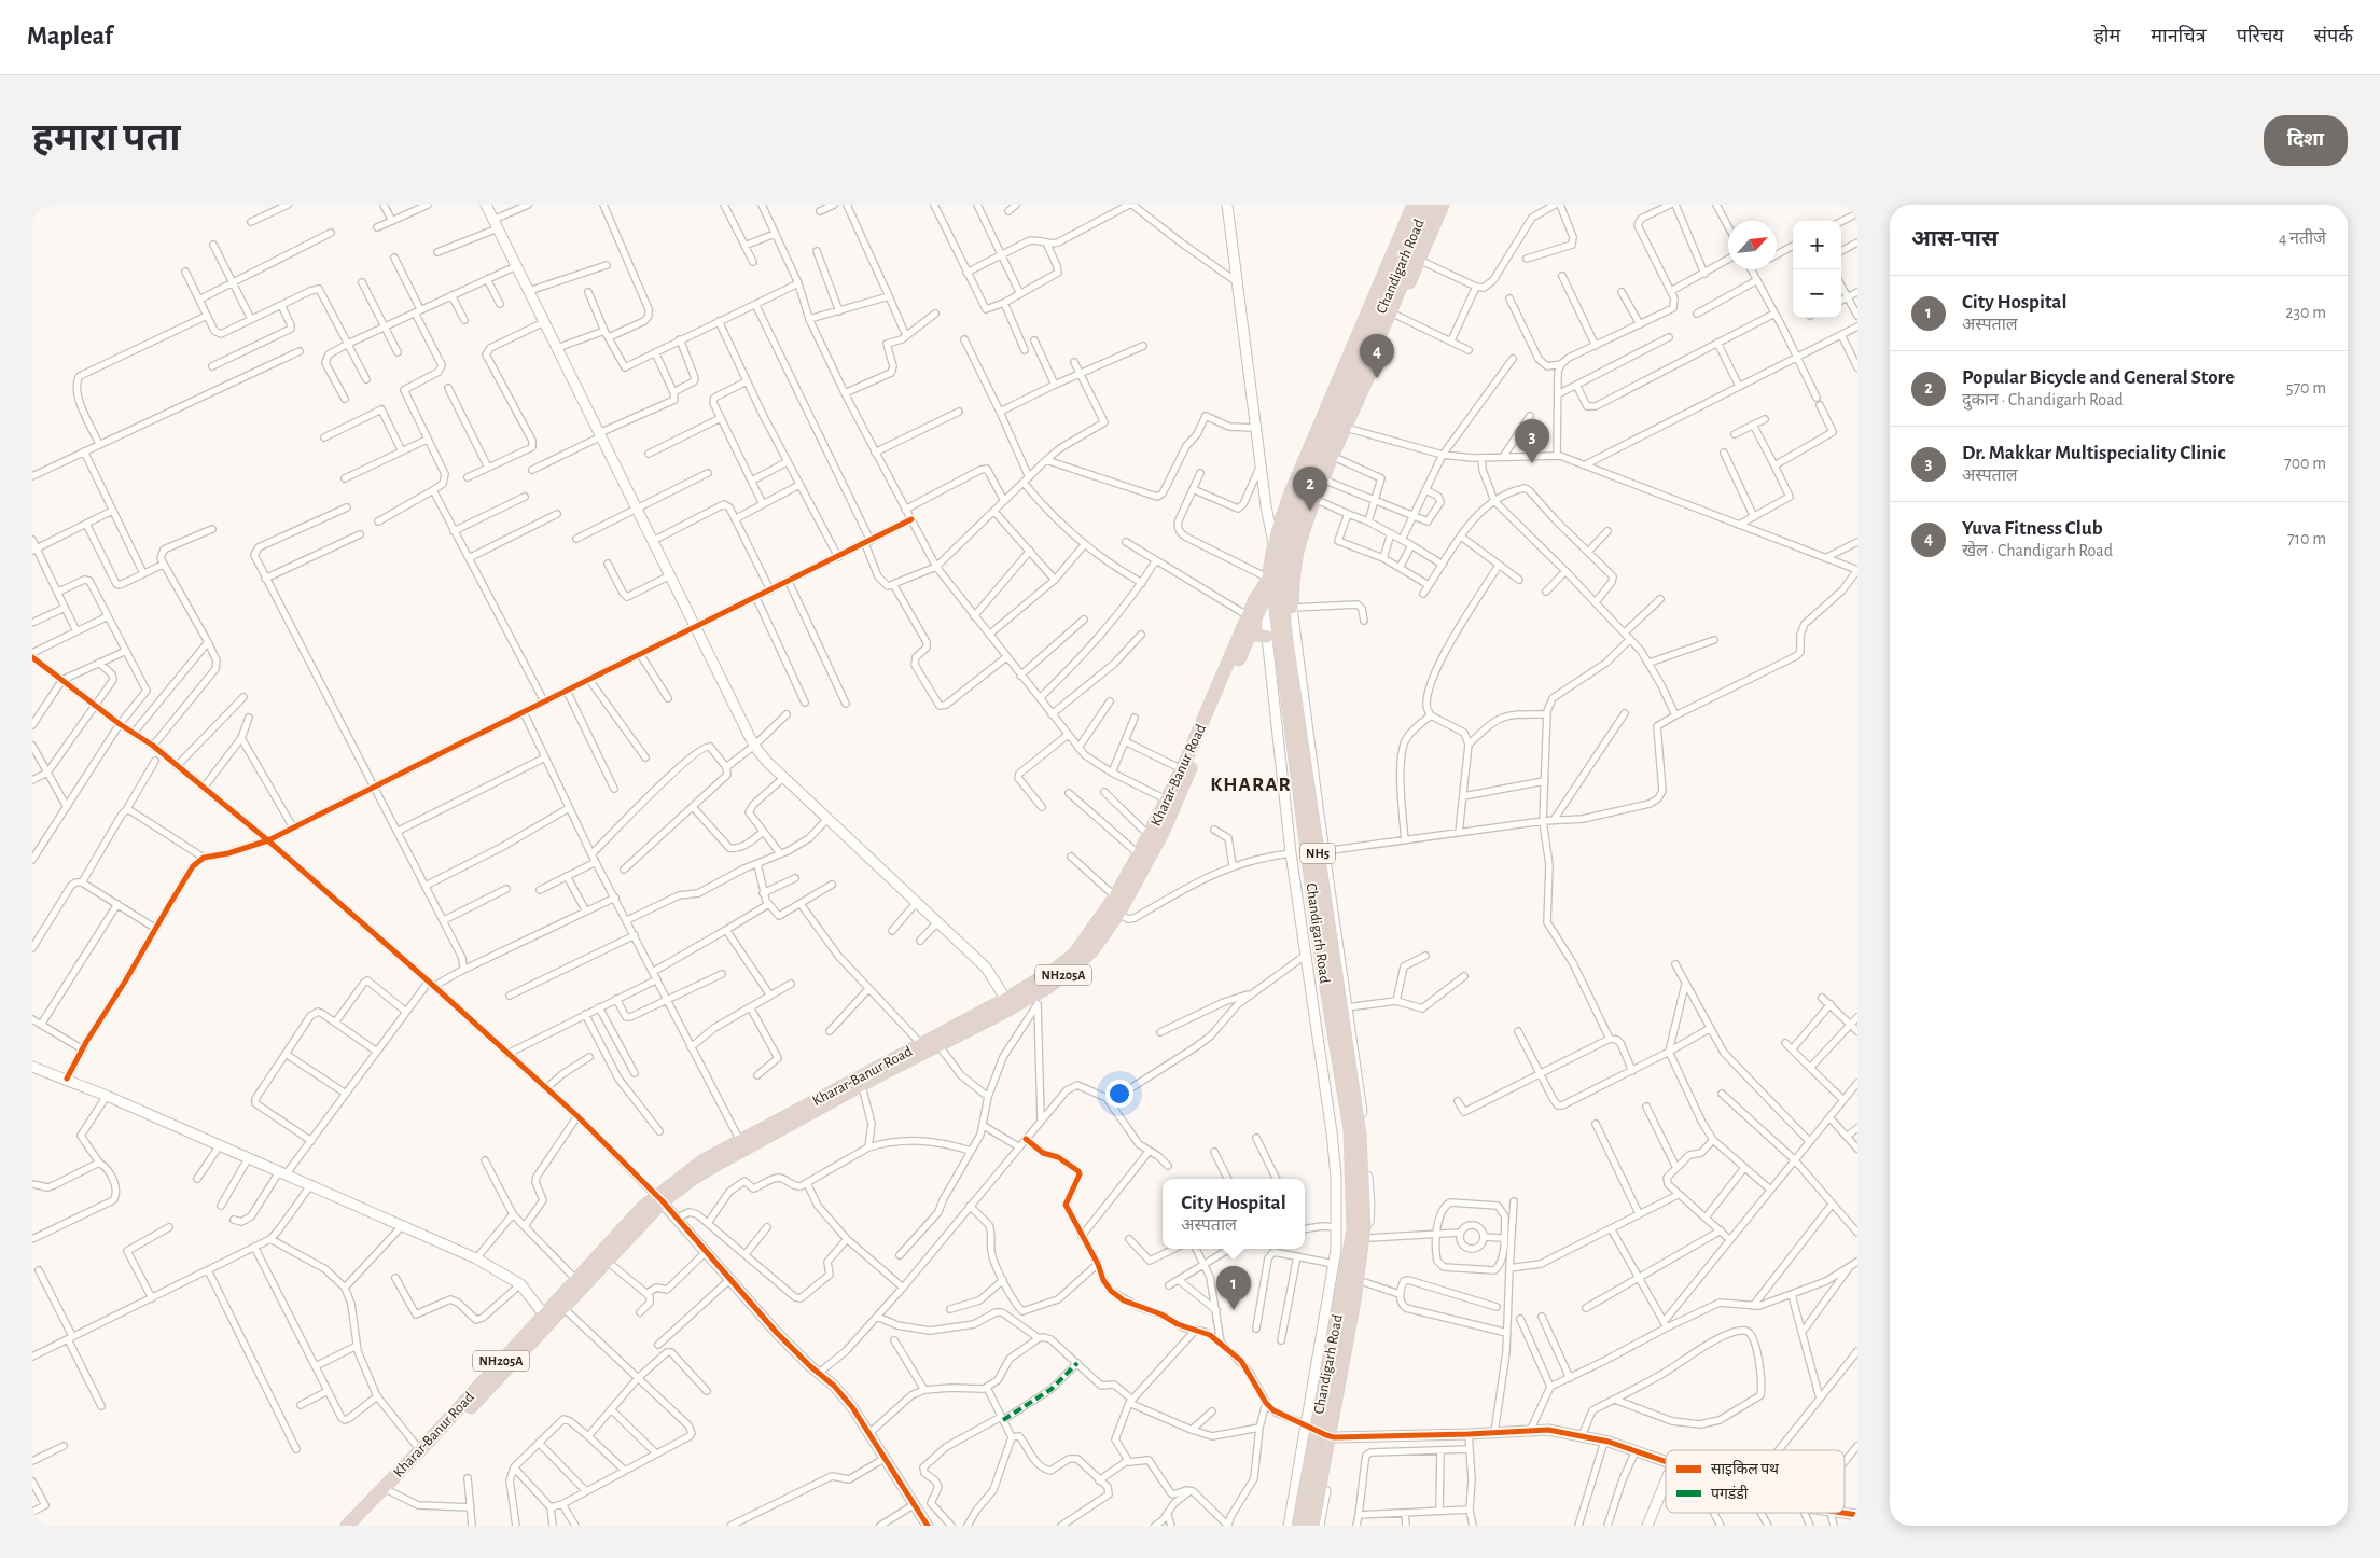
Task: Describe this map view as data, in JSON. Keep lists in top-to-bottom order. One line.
{"streets":{"highway":["Chandigarh Road","Kharar-Banur Road","NH5","NH205A"]},"crossings":[["Kharar-Banur Road","NH205A"]],"districts":["KHARAR"],"legend":["साइकिल पथ","पगडंडी"],"north":"top right","page":{"header":"Mapleaf","nav":["होम","मानचित्र","परिचय","संपर्क"],"buttons":"दिशा","title":"हमारा पता","heading":["आस-पास","4 नतीजे"],"map_buttons":["+","−"],"list":[{"mark":"1","name":"City Hospital","note":"अस्पताल","value":"230 m"},{"mark":"2","name":"Popular Bicycle and General Store","note":"दुकान · Chandigarh Road","value":"570 m"},{"mark":"3","name":"Dr. Makkar Multispeciality Clinic","note":"अस्पताल","value":"700 m"},{"mark":"4","name":"Yuva Fitness Club","note":"खेल · Chandigarh Road","value":"710 m"}],"pins":["4","3","2","1"],"popup":["City Hospital","अस्पताल"]}}
